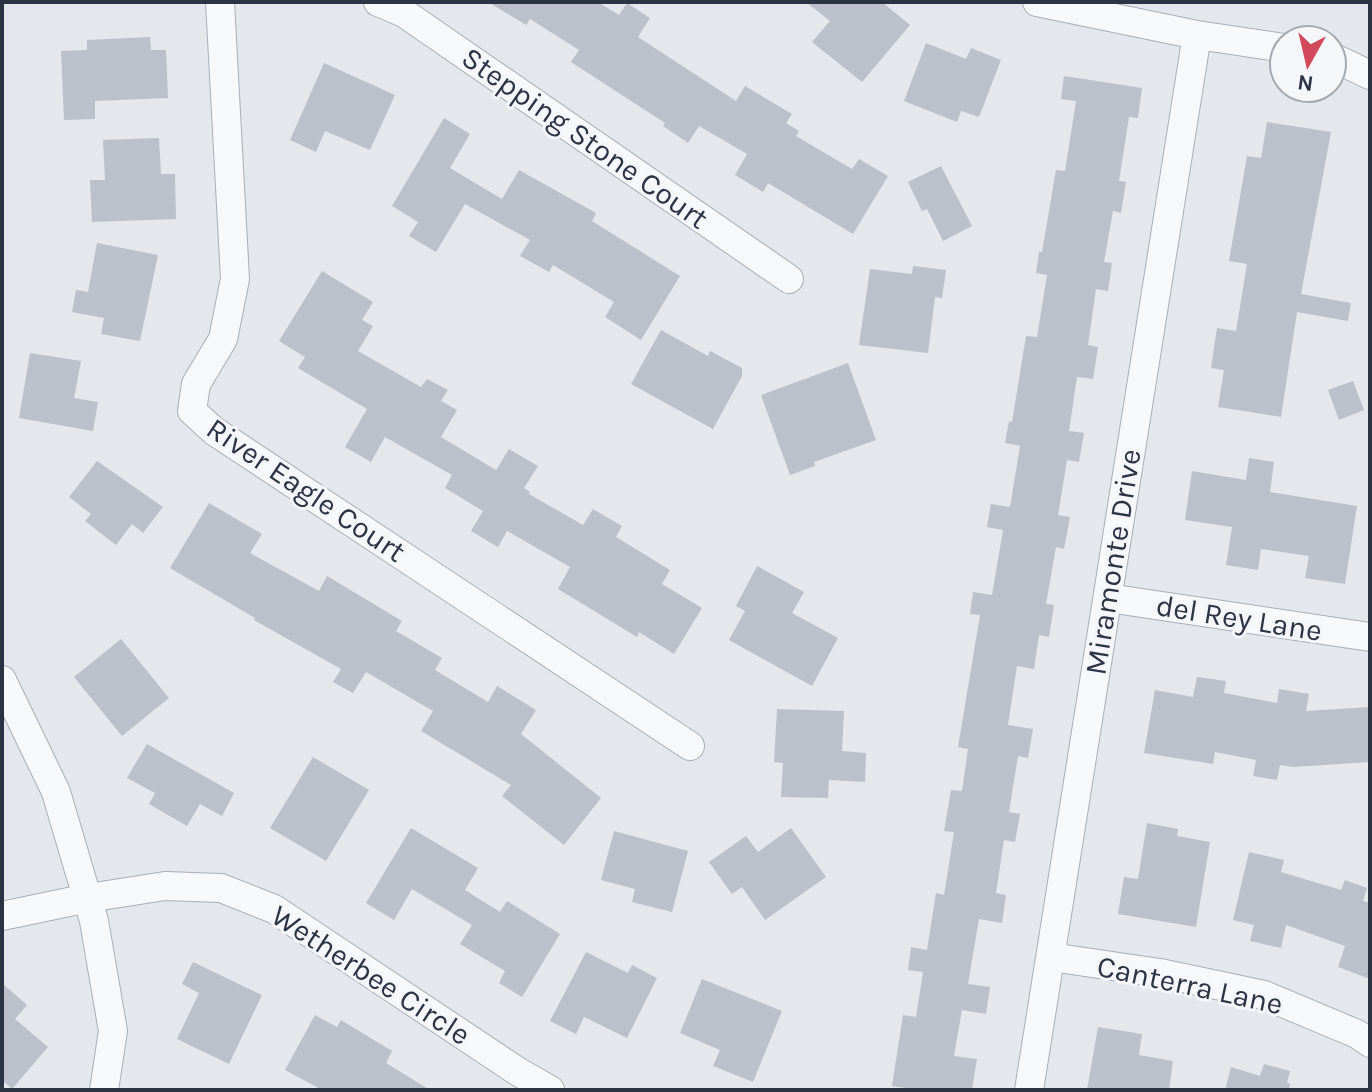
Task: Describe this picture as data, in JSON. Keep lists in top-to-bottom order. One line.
{"streets":{"street":["Stepping Stone Court","River Eagle Court","Miramonte Drive","del Rey Lane","Wetherbee Circle","Canterra Lane"]},"crossings":[["Miramonte Drive","del Rey Lane"],["Miramonte Drive","Canterra Lane"]],"north":"bottom"}
